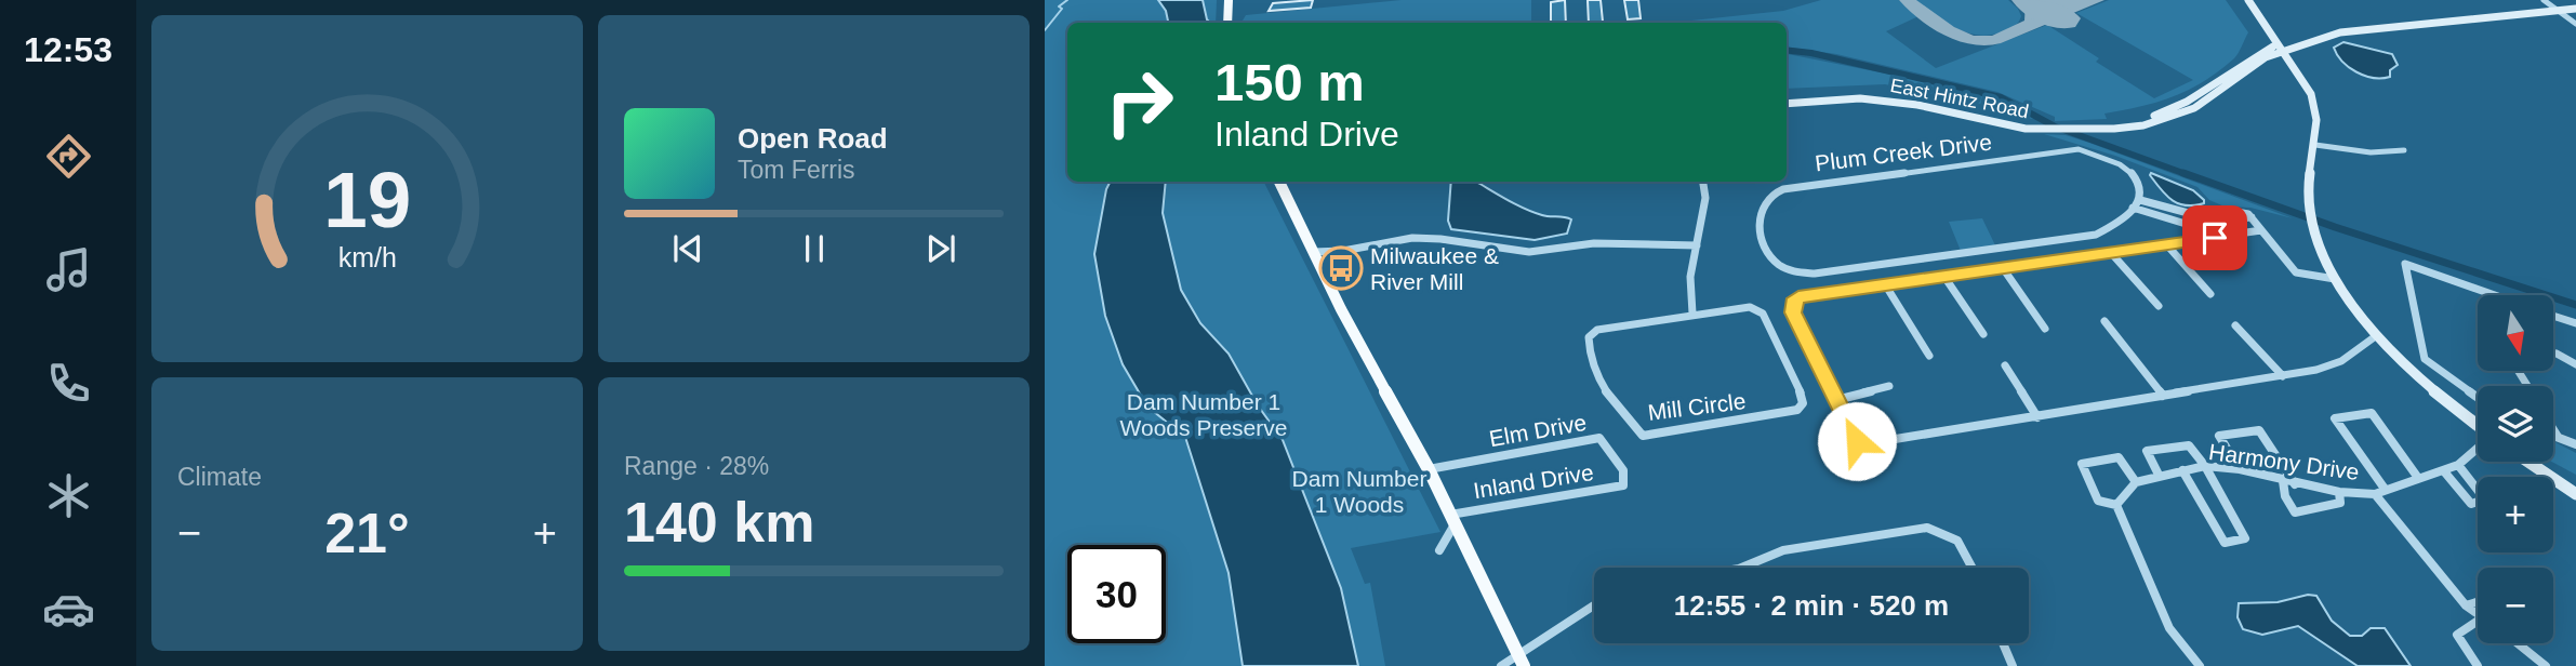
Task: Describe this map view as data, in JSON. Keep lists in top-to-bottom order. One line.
{"streets":{"main road":["East Hintz Road"],"street":["Plum Creek Drive","Mill Circle","Elm Drive","Harmony Drive","Inland Drive"]},"crossings":[["Elm Drive","Inland Drive"]],"parks":["Dam Number 1 Woods Preserve","Dam Number 1 Woods"],"places":{"bus stop":["Milwaukee & River Mill"]},"north":"bottom","page":{"tabs":"12:53","turn":["150 m","Inland Drive"],"song":["Open Road","Tom Ferris"],"map_buttons":["+","−"],"tile":["Climate",["Range · 28%","140 km"]],"heat":["−","21°","+"],"limit":"30","trip":"12:55 · 2 min · 520 m","gauge":["19","km/h"]}}
